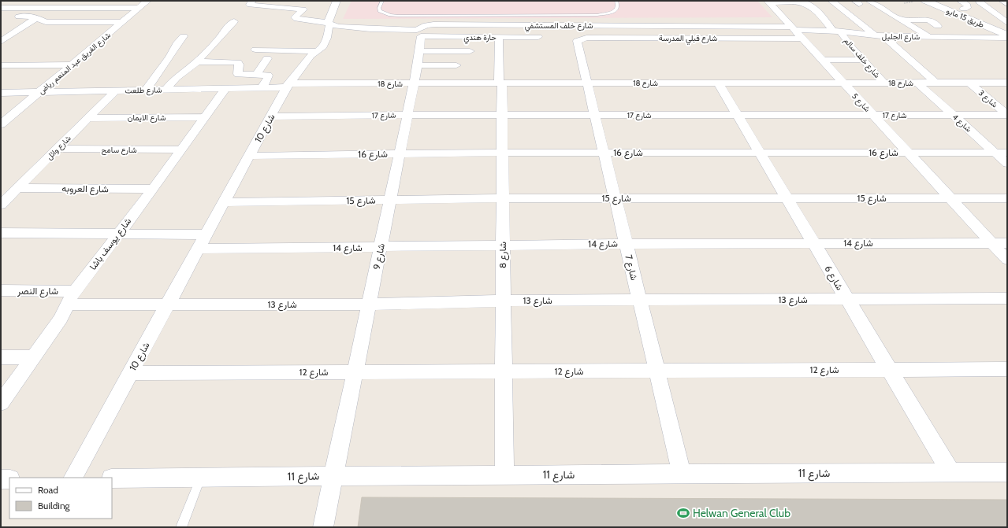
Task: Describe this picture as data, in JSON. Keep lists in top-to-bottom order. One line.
{"streets":{"main road":["طريق 15 مايو"],"street":["شارع خلف المستشفي","شارع الجليل","حارة هندي","شارع قبلي المدرسة","شارع خلف سالم","شارع الفريق عبد المنعم رياض","شارع 18","شارع طلعت","شارع 3","شارع 5","شارع 17","شارع الايمان","شارع 4","شارع 10","شارع وائل","شارع سامح","شارع 16","شارع العروبه","شارع 15","شارع 14","شارع يوسف باشا","شارع 8","شارع 9","شارع 7","شارع 6","شارع النصر","شارع 13","شارع 12","شارع 11"]},"crossings":[["طريق 15 مايو","شارع الجليل"],["شارع خلف المستشفي","شارع الجليل"],["شارع خلف المستشفي","شارع 5"],["شارع خلف المستشفي","شارع 10"],["شارع الجليل","شارع خلف سالم"],["شارع الجليل","شارع 5"],["حارة هندي","شارع 8"],["حارة هندي","شارع 9"],["شارع قبلي المدرسة","شارع 5"],["شارع قبلي المدرسة","شارع 7"],["شارع خلف سالم","شارع 18"],["شارع خلف سالم","شارع 5"],["شارع الفريق عبد المنعم رياض","شارع طلعت"],["شارع 18","شارع طلعت"],["شارع 18","شارع 3"],["شارع 18","شارع 5"],["شارع 18","شارع 4"],["شارع 18","شارع 10"],["شارع 18","شارع 8"],["شارع 18","شارع 9"],["شارع 18","شارع 7"],["شارع 18","شارع 6"],["شارع طلعت","شارع 10"],["شارع طلعت","شارع وائل"],["شارع طلعت","شارع يوسف باشا"],["شارع 3","شارع 17"],["شارع 5","شارع 17"],["شارع 5","شارع 16"],["شارع 5","شارع 15"],["شارع 5","شارع 14"],["شارع 17","شارع 4"],["شارع 17","شارع 10"],["شارع 17","شارع 8"],["شارع 17","شارع 9"],["شارع 17","شارع 7"],["شارع 17","شارع 6"],["شارع الايمان","شارع وائل"],["شارع الايمان","شارع يوسف باشا"],["شارع 4","شارع 16"],["شارع 10","شارع 16"],["شارع 10","شارع 15"],["شارع 10","شارع 14"],["شارع 10","شارع 13"],["شارع 10","شارع 12"],["شارع وائل","شارع سامح"],["شارع وائل","شارع العروبه"],["شارع سامح","شارع يوسف باشا"],["شارع 16","شارع 8"],["شارع 16","شارع 9"],["شارع 16","شارع 7"],["شارع 16","شارع 6"],["شارع العروبه","شارع يوسف باشا"],["شارع 15","شارع 8"],["شارع 15","شارع 9"],["شارع 15","شارع 7"],["شارع 15","شارع 6"],["شارع 14","شارع 8"],["شارع 14","شارع 9"],["شارع 14","شارع 7"],["شارع 14","شارع 6"],["شارع يوسف باشا","شارع النصر"],["شارع يوسف باشا","شارع 13"],["شارع 8","شارع 13"],["شارع 8","شارع 12"],["شارع 8","شارع 11"],["شارع 9","شارع 13"],["شارع 9","شارع 12"],["شارع 9","شارع 11"],["شارع 7","شارع 13"],["شارع 7","شارع 12"],["شارع 7","شارع 11"],["شارع 6","شارع 13"],["شارع 6","شارع 12"],["شارع 6","شارع 11"]],"places":{"sports":["Helwan General Club"]},"legend":["Road","Building"]}
